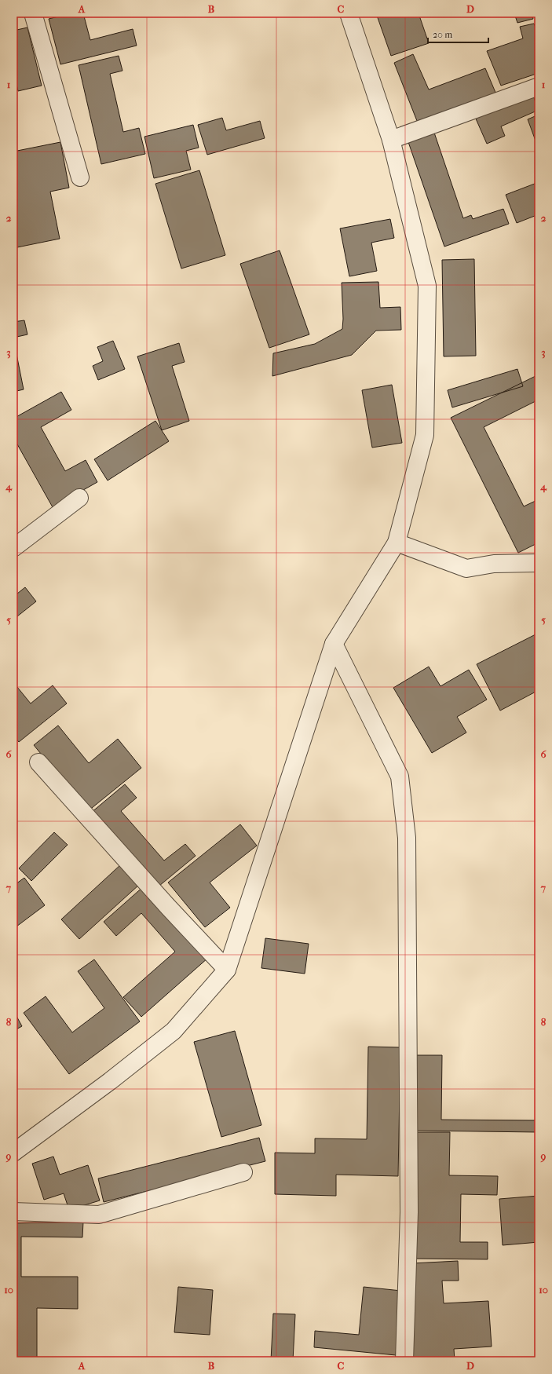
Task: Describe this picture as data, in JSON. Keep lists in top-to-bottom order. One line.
{"scale_bar":"20 m","grid":{"columns":["A","B","C","D"],"rows":["1","2","3","4","5","6","7","8","9","10"]}}
